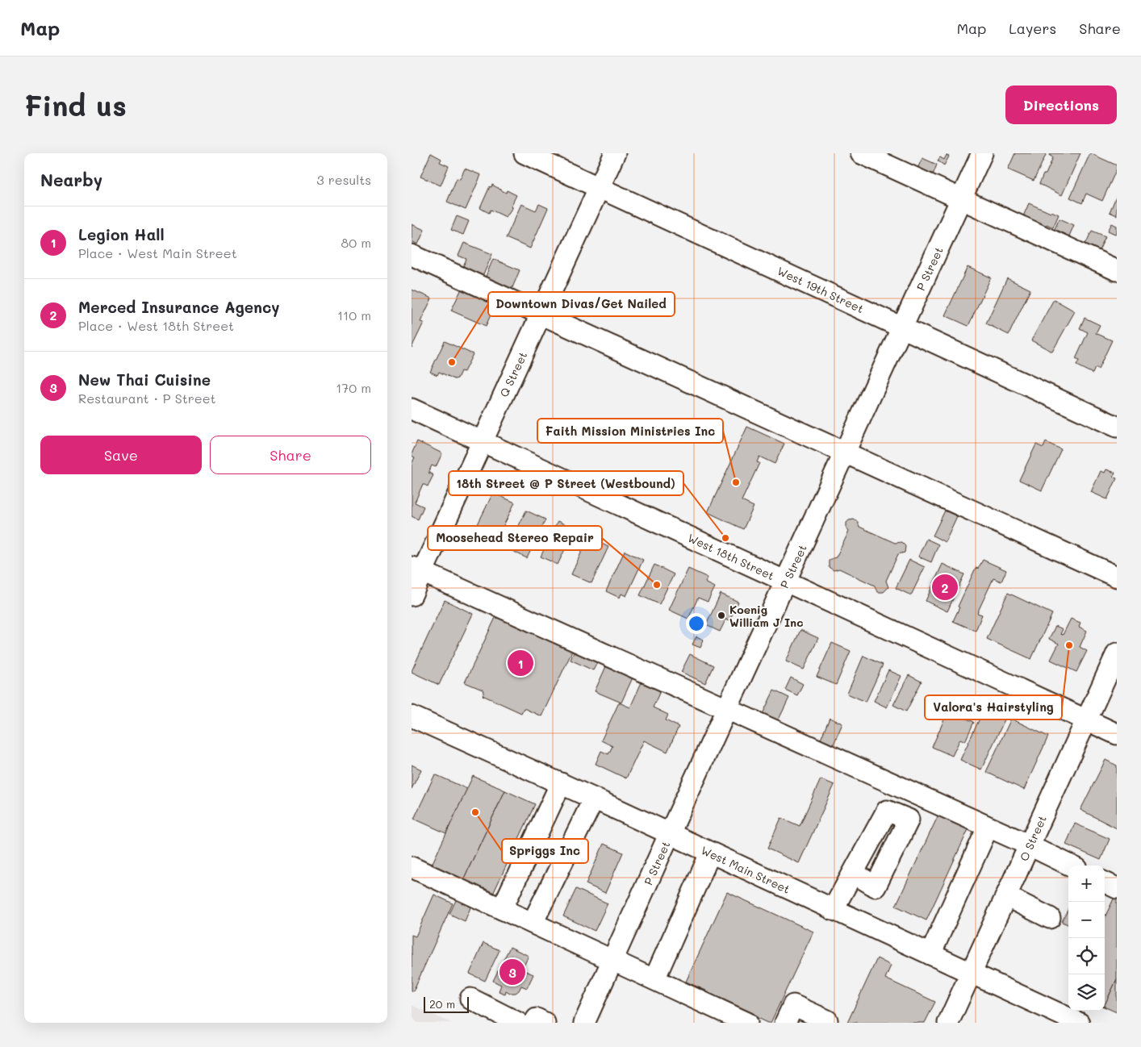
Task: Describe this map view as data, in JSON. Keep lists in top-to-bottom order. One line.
{"streets":{"street":["P Street","West 19th Street","Q Street","West 18th Street","O Street","West Main Street"]},"crossings":[["P Street","West 19th Street"],["P Street","West 18th Street"],["P Street","West Main Street"],["West 19th Street","Q Street"],["Q Street","West 18th Street"],["West 18th Street","O Street"],["O Street","West Main Street"]],"places":["Downtown Divas/Get Nailed","Faith Mission Ministries Inc","18th Street @ P Street (Westbound)","Moosehead Stereo Repair","Koenig William J Inc","Valora's Hairstyling","Spriggs Inc"],"scale_bar":"20 m","page":{"header":"Map","nav":["Map","Layers","Share"],"buttons":["Directions",["Save","Share"]],"title":"Find us","heading":["Nearby","3 results"],"list":[{"mark":"1","name":"Legion Hall","note":"Place · West Main Street","value":"80 m"},{"mark":"2","name":"Merced Insurance Agency","note":"Place · West 18th Street","value":"110 m"},{"mark":"3","name":"New Thai Cuisine","note":"Restaurant · P Street","value":"170 m"}],"pins":["2","1","3"],"map_buttons":["+","−"],"scale":"20 m"}}
